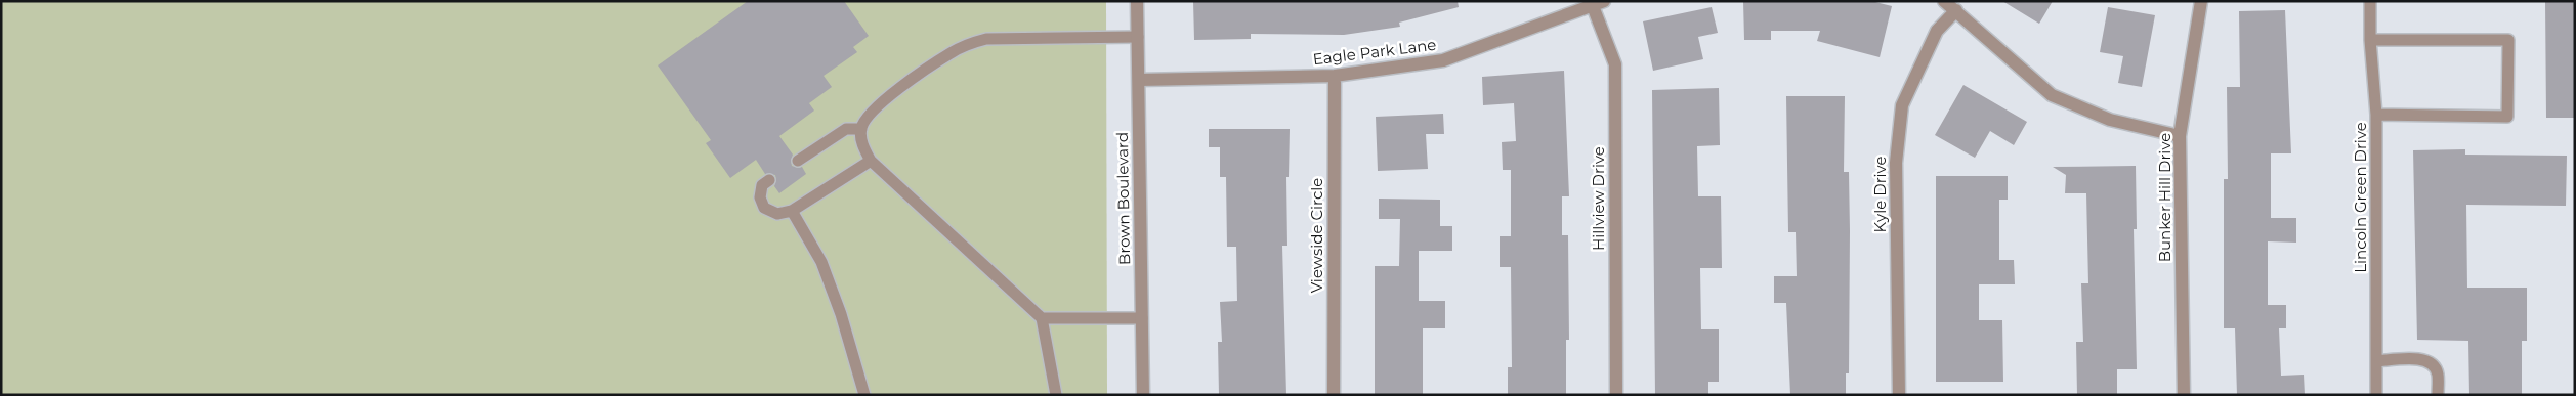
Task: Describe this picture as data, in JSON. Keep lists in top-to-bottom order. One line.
{"streets":{"street":["Eagle Park Lane","Kyle Drive","Bunker Hill Drive","Brown Boulevard","Hillview Drive","Viewside Circle"],"lane":["Lincoln Green Drive"]},"crossings":[["Eagle Park Lane","Brown Boulevard"],["Eagle Park Lane","Hillview Drive"],["Eagle Park Lane","Viewside Circle"]]}
